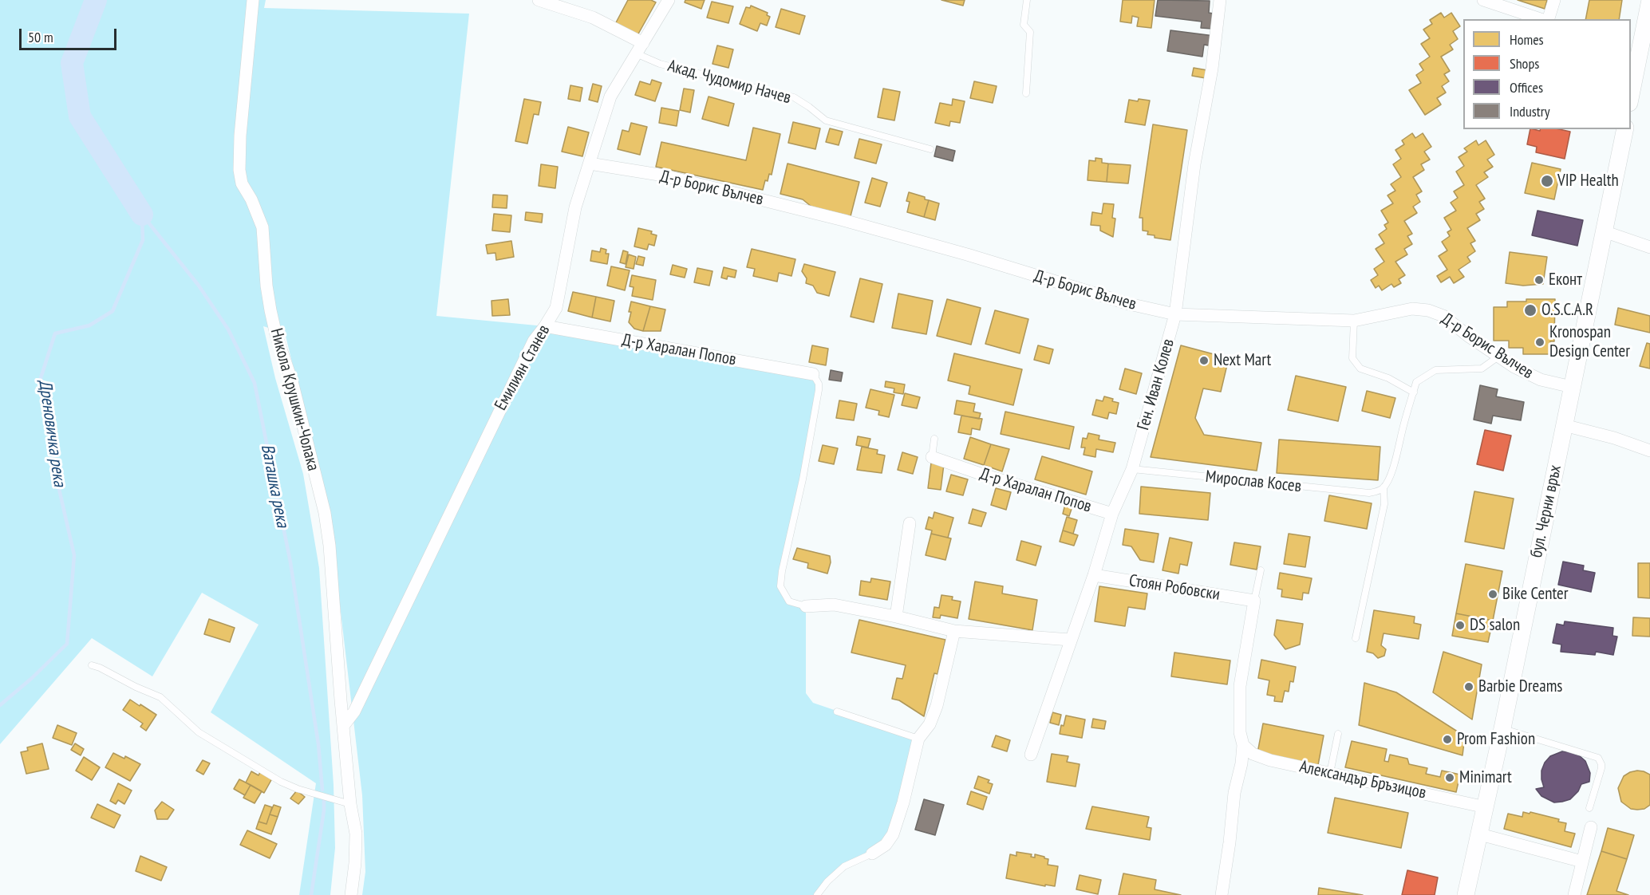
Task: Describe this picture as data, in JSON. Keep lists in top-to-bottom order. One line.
{"streets":{"main road":["бул. Черни връх"],"street":["Д-р Борис Вълчев","Д-р Харалан Попов","Емилиян Станев","Ген. Иван Колев","Никола Крушкин-Чолака","Стоян Робовски","Александър Бръзицов"],"lane":["Акад. Чудомир Начев","Мирослав Косев"]},"crossings":[["Акад. Чудомир Начев","Емилиян Станев"],["Д-р Борис Вълчев","Емилиян Станев"],["Д-р Борис Вълчев","Ген. Иван Колев"],["Д-р Борис Вълчев","бул. Черни връх"],["Д-р Харалан Попов","Емилиян Станев"],["Д-р Харалан Попов","Ген. Иван Колев"],["Емилиян Станев","Никола Крушкин-Чолака"],["Ген. Иван Колев","Мирослав Косев"],["Ген. Иван Колев","Стоян Робовски"],["бул. Черни връх","Александър Бръзицов"]],"water":["Дреновичка река","Ваташка река"],"places":["VIP Health","Еконт","O.S.C.A.R","Kronospan Design Center","Next Mart","Bike Center","DS salon","Barbie Dreams","Prom Fashion","Minimart"],"legend":["Homes","Shops","Offices","Industry"],"scale_bar":"50 m"}
